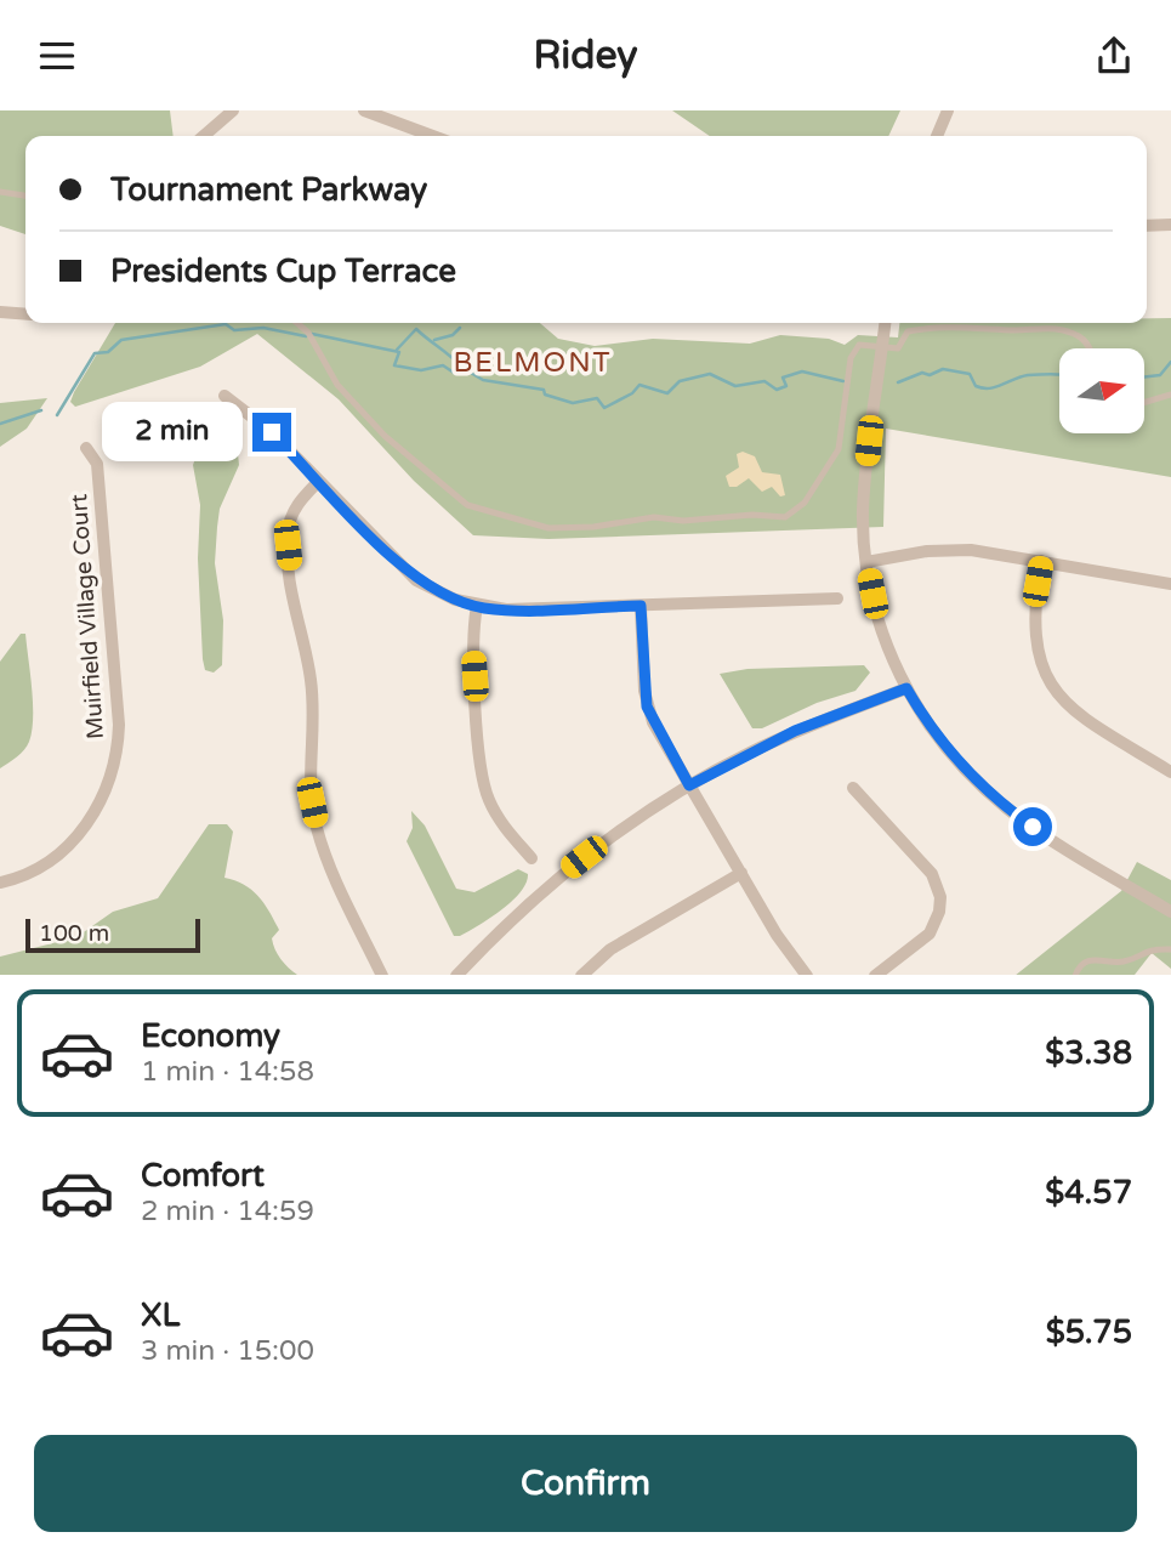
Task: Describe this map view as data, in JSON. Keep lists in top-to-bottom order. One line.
{"streets":{"street":["Muirfield Village Court"]},"districts":["BELMONT"],"scale_bar":"100 m","north":"right","page":{"header":"Ridey","banner":["Tournament Parkway","Presidents Cup Terrace"],"bubble":"2 min","scale":"100 m","list":[{"name":"Economy","note":"1 min · 14:58","value":"$3.38"},{"name":"Comfort","note":"2 min · 14:59","value":"$4.57"},{"name":"XL","note":"3 min · 15:00","value":"$5.75"}],"buttons":"Confirm"}}
